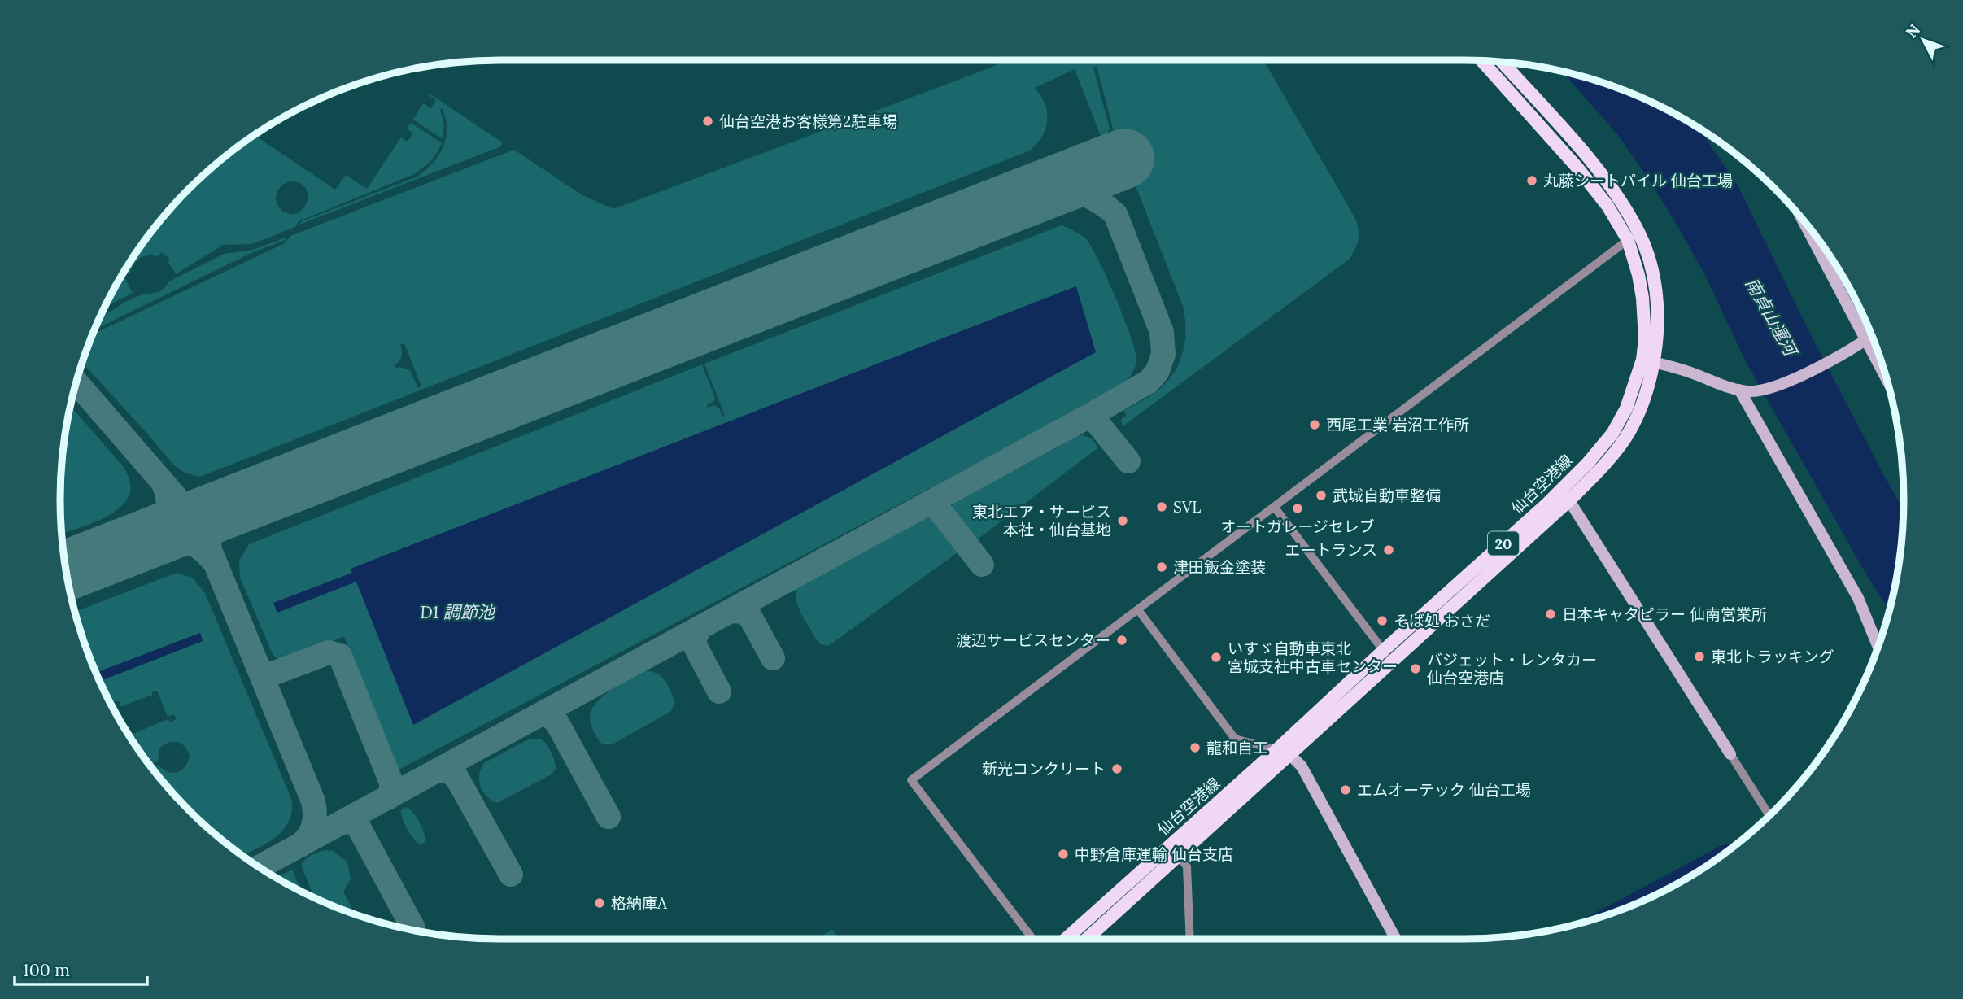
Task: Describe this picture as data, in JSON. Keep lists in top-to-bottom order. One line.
{"streets":{"main road":["仙台空港線","20"]},"water":["南貞山運河","D1 調節池"],"places":["仙台空港お客様第2駐車場","丸藤シートパイル 仙台工場","西尾工業 岩沼工作所","武城自動車整備","SVL","オートガレージセレブ","東北エア・サービス 本社・仙台基地","エートランス","津田鈑金塗装","日本キャタピラー 仙南営業所","そば処 おさだ","渡辺サービスセンター","東北トラッキング","いすゞ自動車東北 宮城支社中古車センター","バジェット・レンタカー 仙台空港店","龍和自工","新光コンクリート","エムオーテック 仙台工場","中野倉庫運輸 仙台支店","格納庫A"],"scale_bar":"100 m","north":"top left"}
